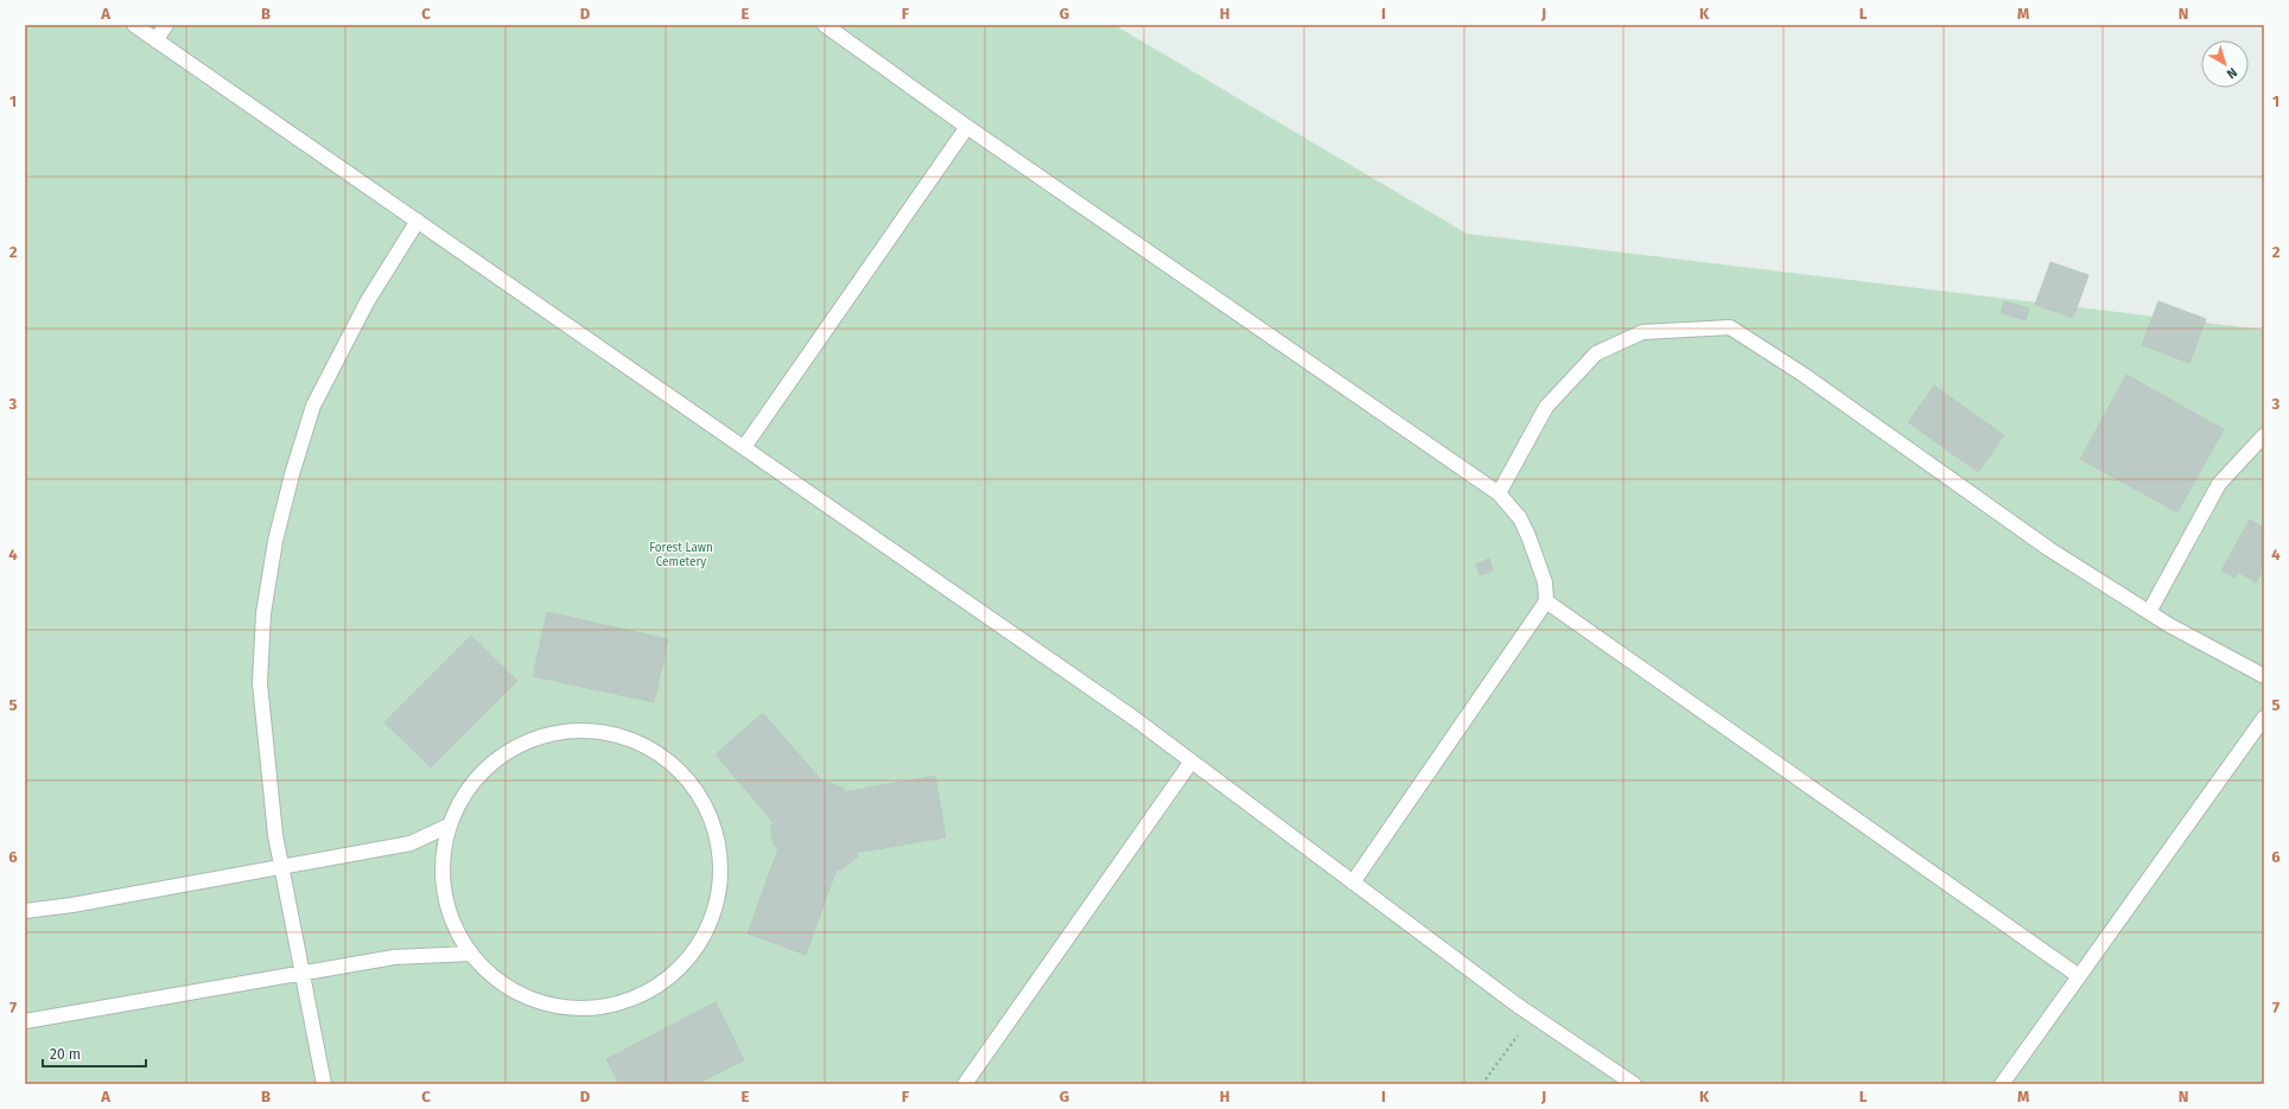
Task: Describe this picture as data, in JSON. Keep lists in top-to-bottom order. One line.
{"parks":["Forest Lawn Cemetery"],"scale_bar":"20 m","north":"bottom right","grid":{"columns":["A","B","C","D","E","F","G","H","I","J","K","L","M","N"],"rows":["1","2","3","4","5","6","7"]}}
